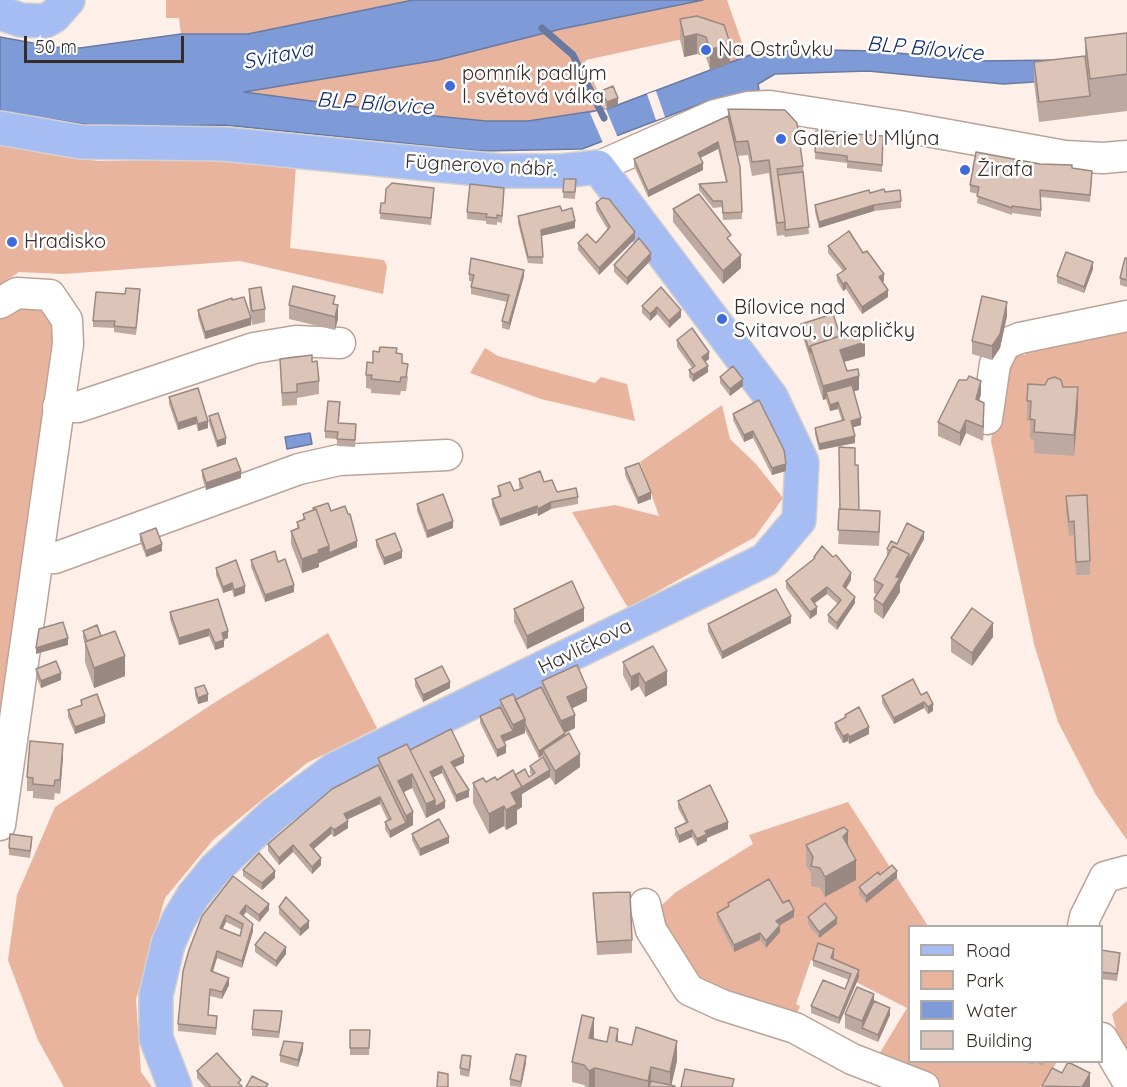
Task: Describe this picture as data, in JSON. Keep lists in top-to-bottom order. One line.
{"streets":{"main road":["Fügnerovo nábř.","Havlíčkova"]},"crossings":[["Fügnerovo nábř.","Havlíčkova"]],"water":["BLP Bílovice","Svitava"],"places":["Na Ostrůvku","pomník padlým I. světová válka","Galerie U Mlýna","Žirafa","Hradisko","Bílovice nad Svitavou, u kapličky"],"legend":["Road","Park","Water","Building"],"scale_bar":"50 m"}
